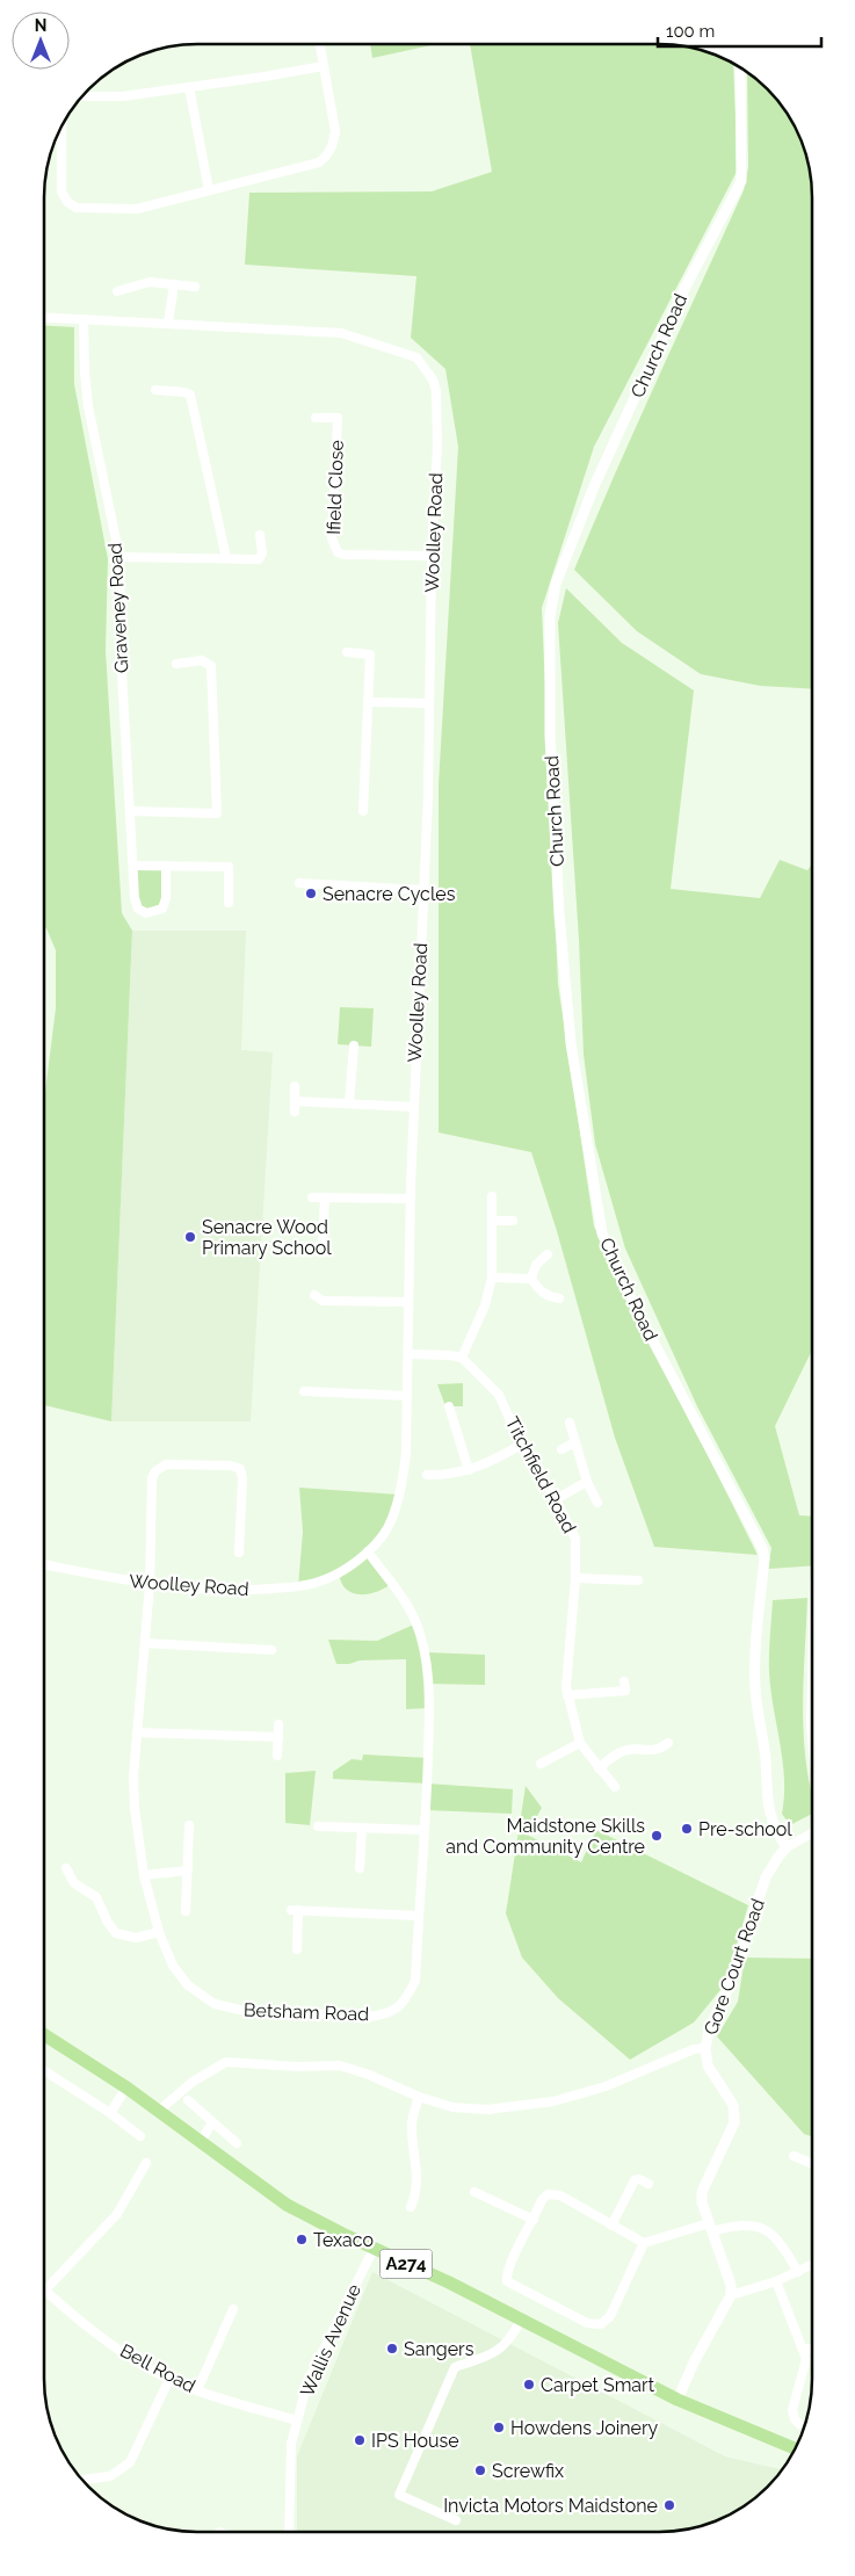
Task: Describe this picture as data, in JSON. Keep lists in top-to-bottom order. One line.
{"streets":{"main road":["A274"],"street":["Church Road","Ifield Close","Woolley Road","Graveney Road","Titchfield Road","Gore Court Road","Betsham Road","Wallis Avenue","Bell Road"]},"crossings":[["Church Road","Gore Court Road"],["Ifield Close","Woolley Road"],["Woolley Road","Graveney Road"],["Woolley Road","Betsham Road"],["Gore Court Road","A274"],["A274","Wallis Avenue"],["Wallis Avenue","Bell Road"]],"places":["Senacre Cycles","Senacre Wood Primary School","Pre-school","Maidstone Skills and Community Centre","Texaco","Sangers","Carpet Smart","Howdens Joinery","IPS House","Screwfix","Invicta Motors Maidstone"],"scale_bar":"100 m","north":"top"}
